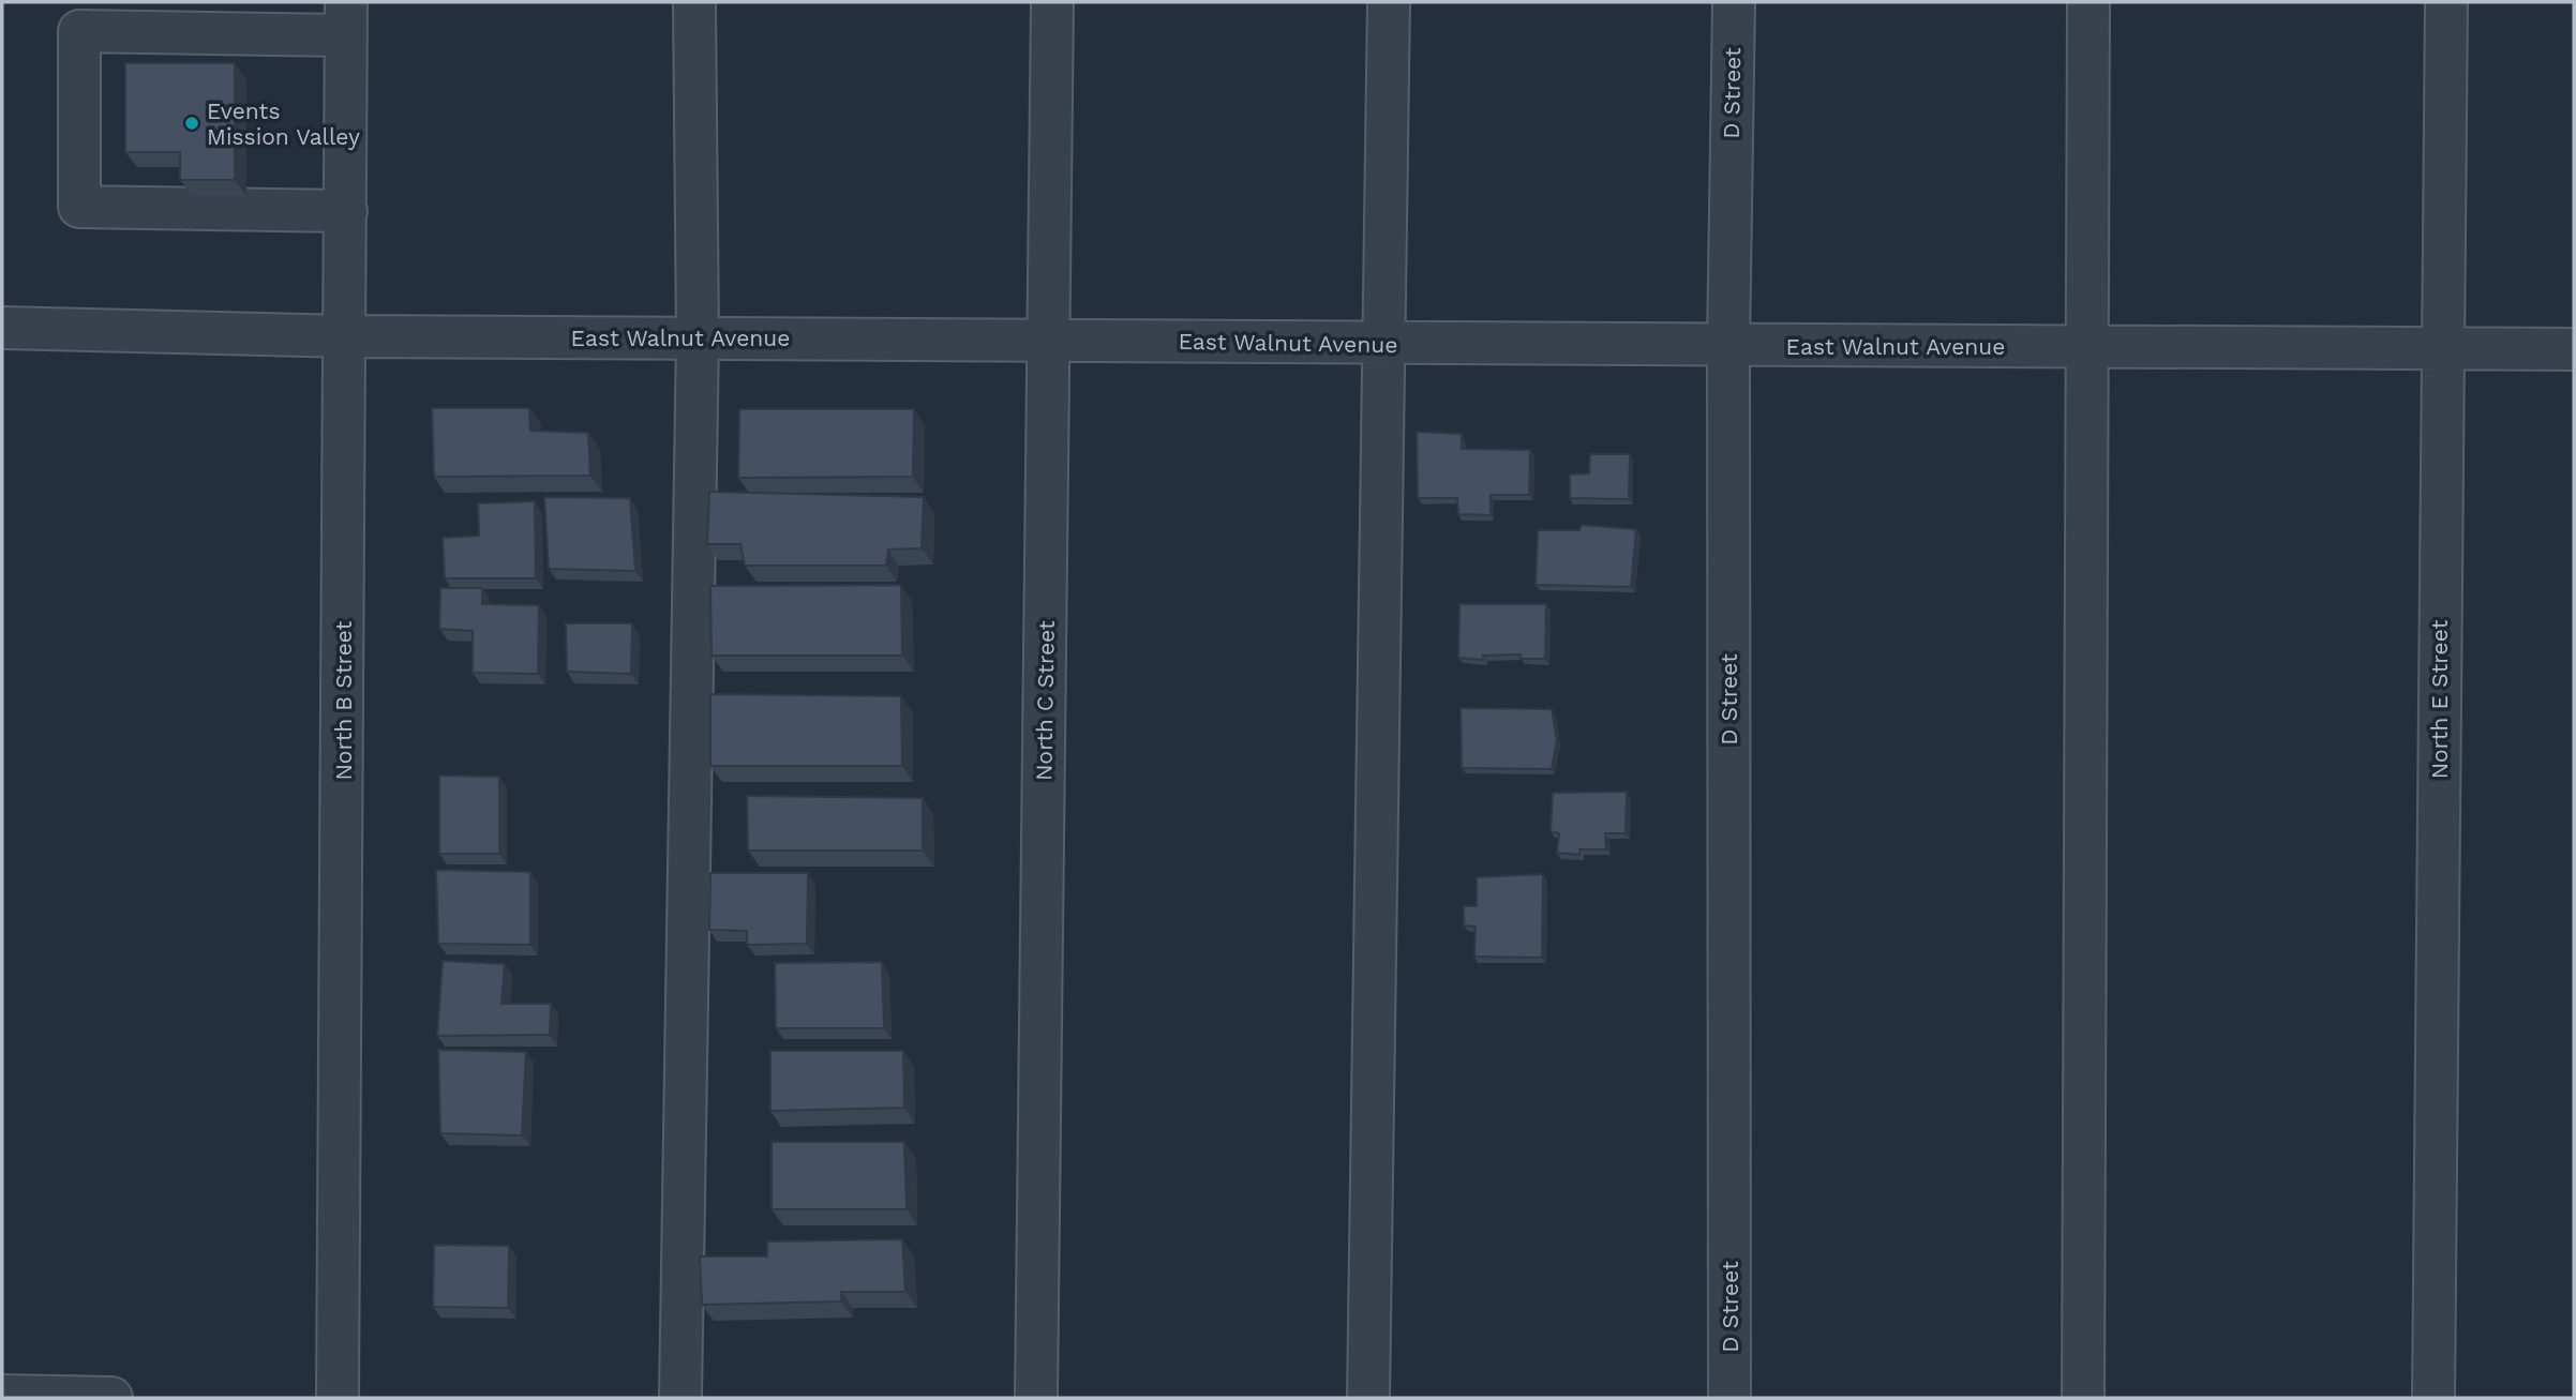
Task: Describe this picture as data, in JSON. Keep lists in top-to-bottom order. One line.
{"streets":{"street":["D Street","East Walnut Avenue","North E Street","North B Street","North C Street"]},"crossings":[["D Street","East Walnut Avenue"],["East Walnut Avenue","North E Street"],["East Walnut Avenue","North B Street"],["East Walnut Avenue","North C Street"]],"places":["Events Mission Valley"]}
